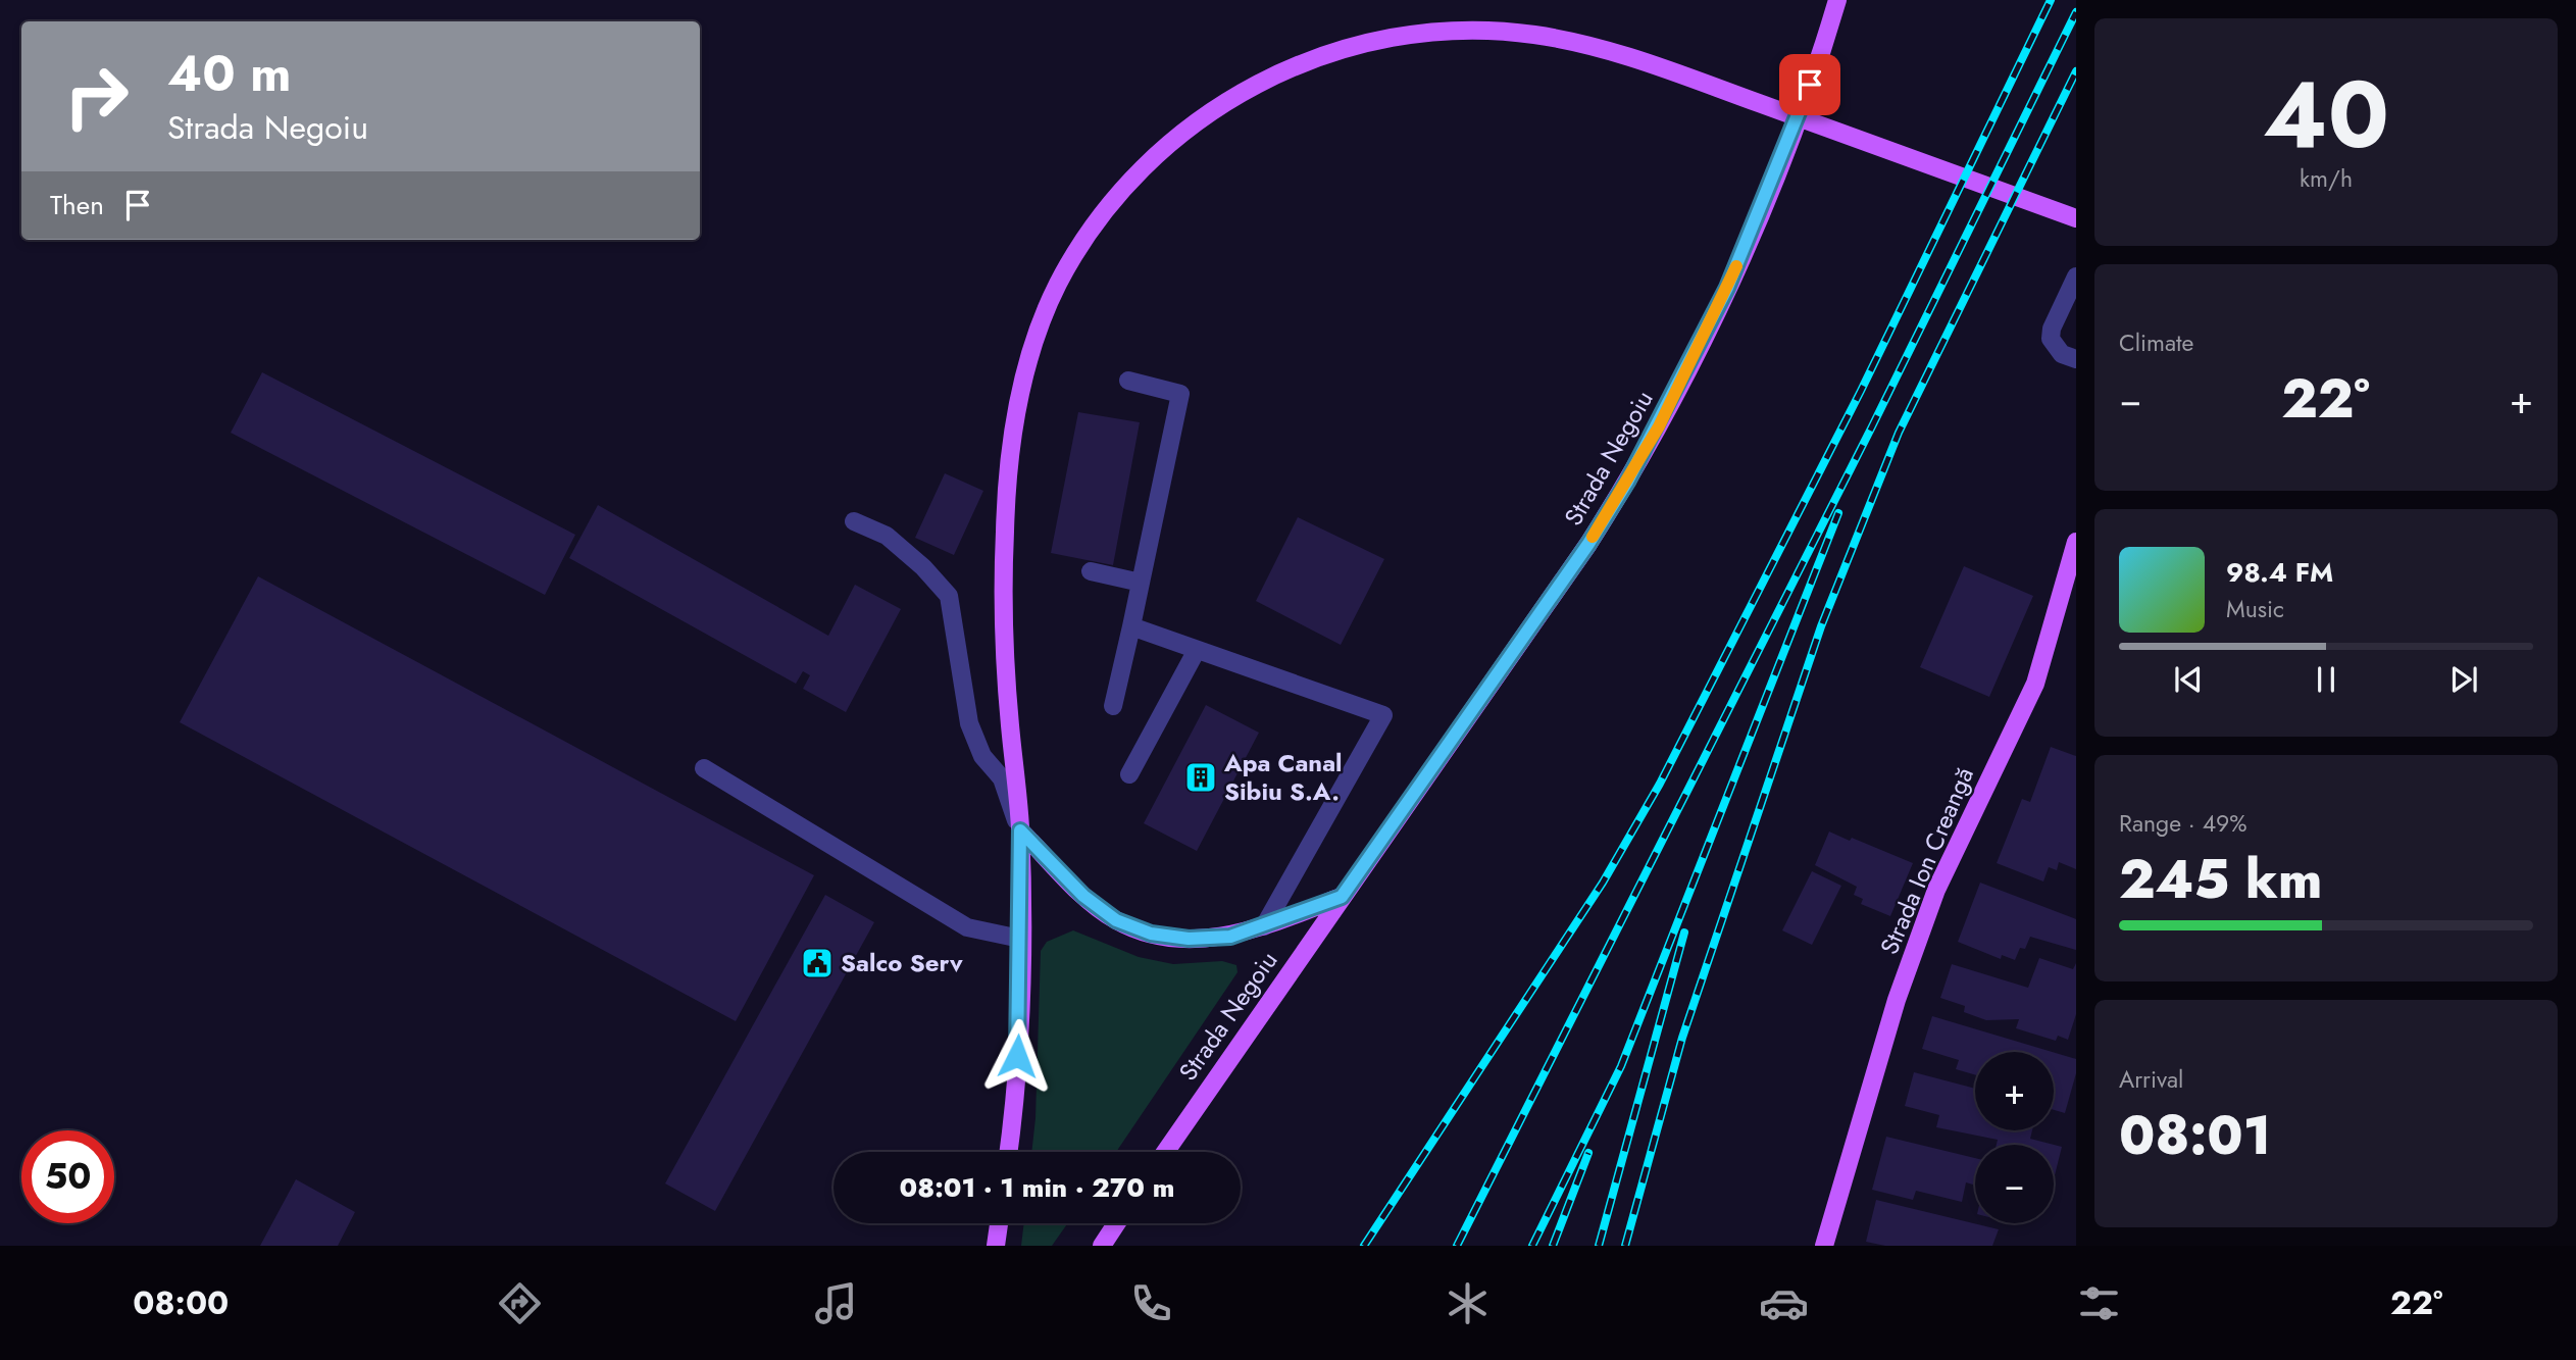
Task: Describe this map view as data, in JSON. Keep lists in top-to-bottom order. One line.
{"streets":{"main road":["Strada Negoiu","Strada Ion Creangă"]},"places":{"building":["Apa Canal Sibiu S.A."],"public building":["Salco Serv"]},"page":{"tile":[["40","km/h"],"Climate",["Range · 49%","245 km"],["Arrival","08:01"]],"turn":["40 m","Strada Negoiu"],"then":"Then","heat":["−","22°","+"],"song":["98.4 FM","Music"],"map_buttons":["+","−"],"limit":"50","trip":"08:01 · 1 min · 270 m","tabs":["08:00","22°"]}}
